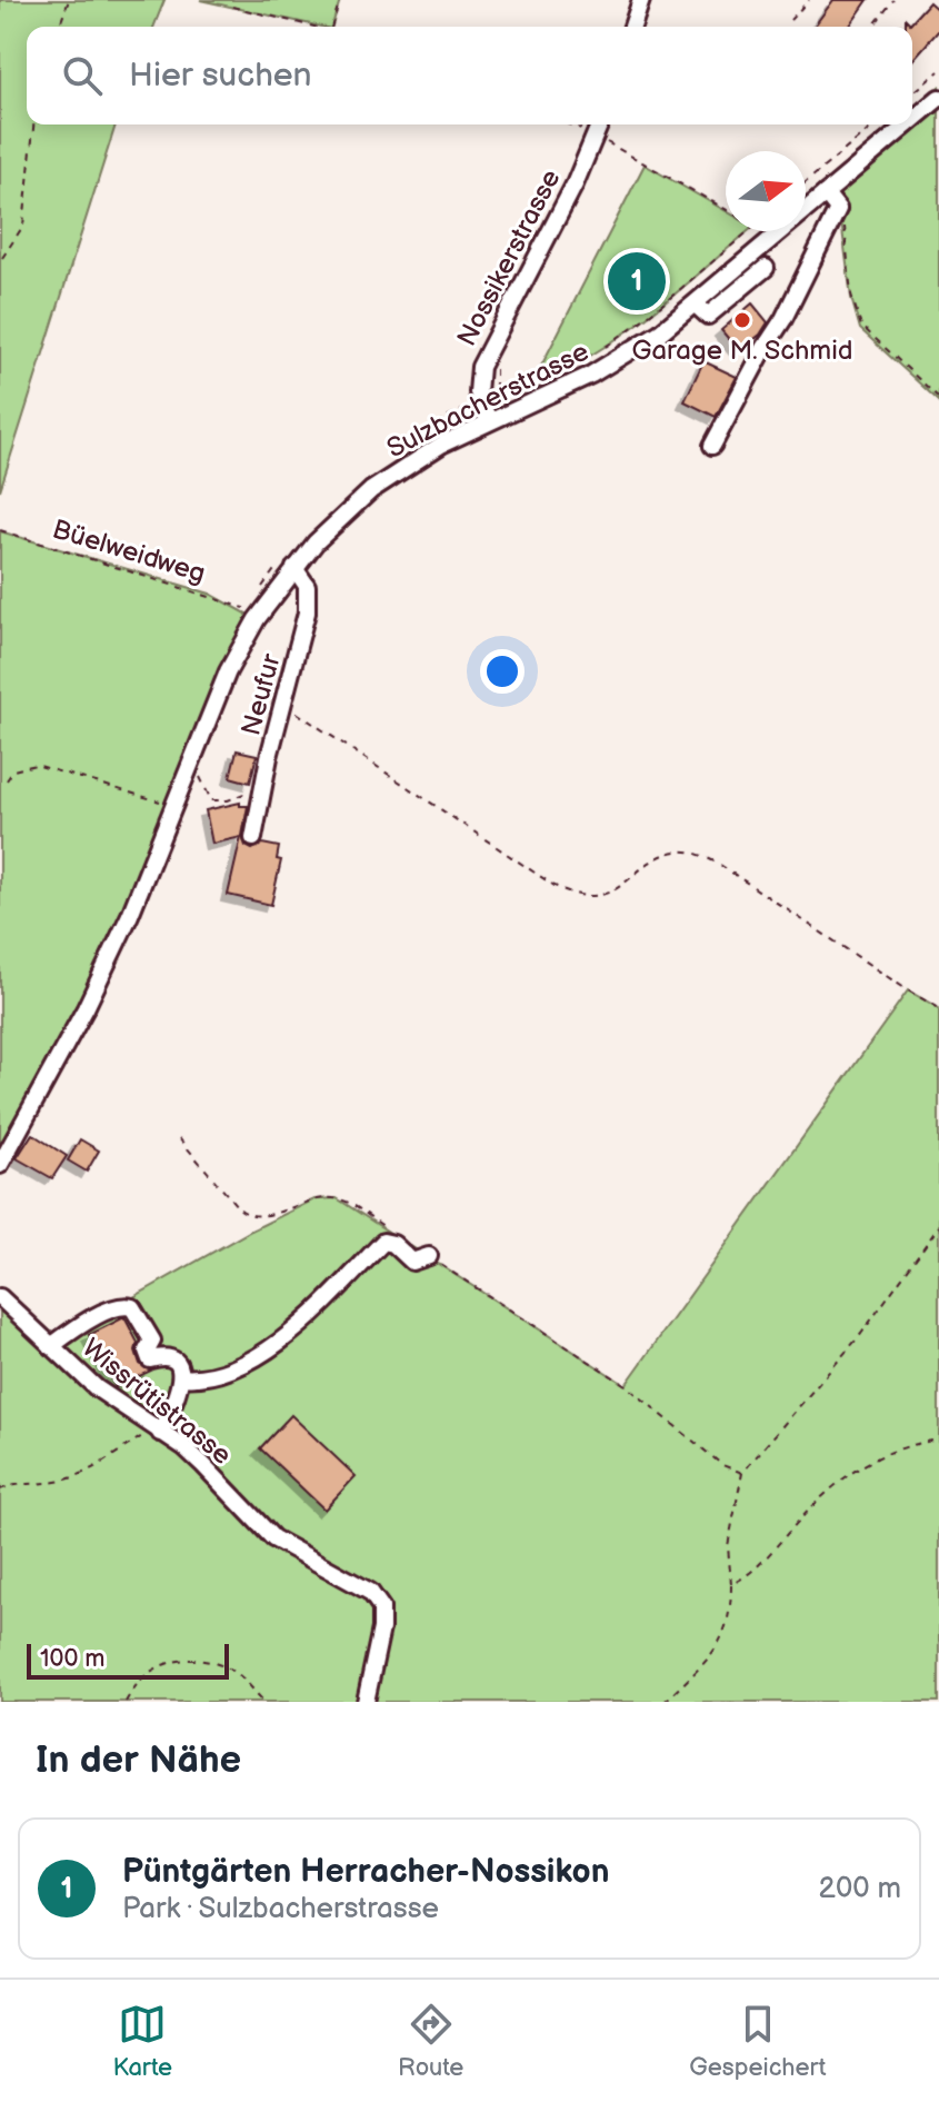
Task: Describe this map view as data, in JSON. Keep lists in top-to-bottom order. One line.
{"streets":{"street":["Nossikerstrasse","Sulzbacherstrasse","Neufur","Wissrütistrasse"],"path":["Büelweidweg"]},"crossings":[["Nossikerstrasse","Sulzbacherstrasse"],["Sulzbacherstrasse","Neufur"]],"places":["Garage M. Schmid"],"scale_bar":"100 m","north":"right","page":{"search":"Hier suchen","pins":"1","scale":"100 m","heading":"In der Nähe","list":[{"mark":"1","name":"Püntgärten Herracher-Nossikon","note":"Park · Sulzbacherstrasse","value":"200 m"}],"nav":["Karte","Route","Gespeichert"]}}
